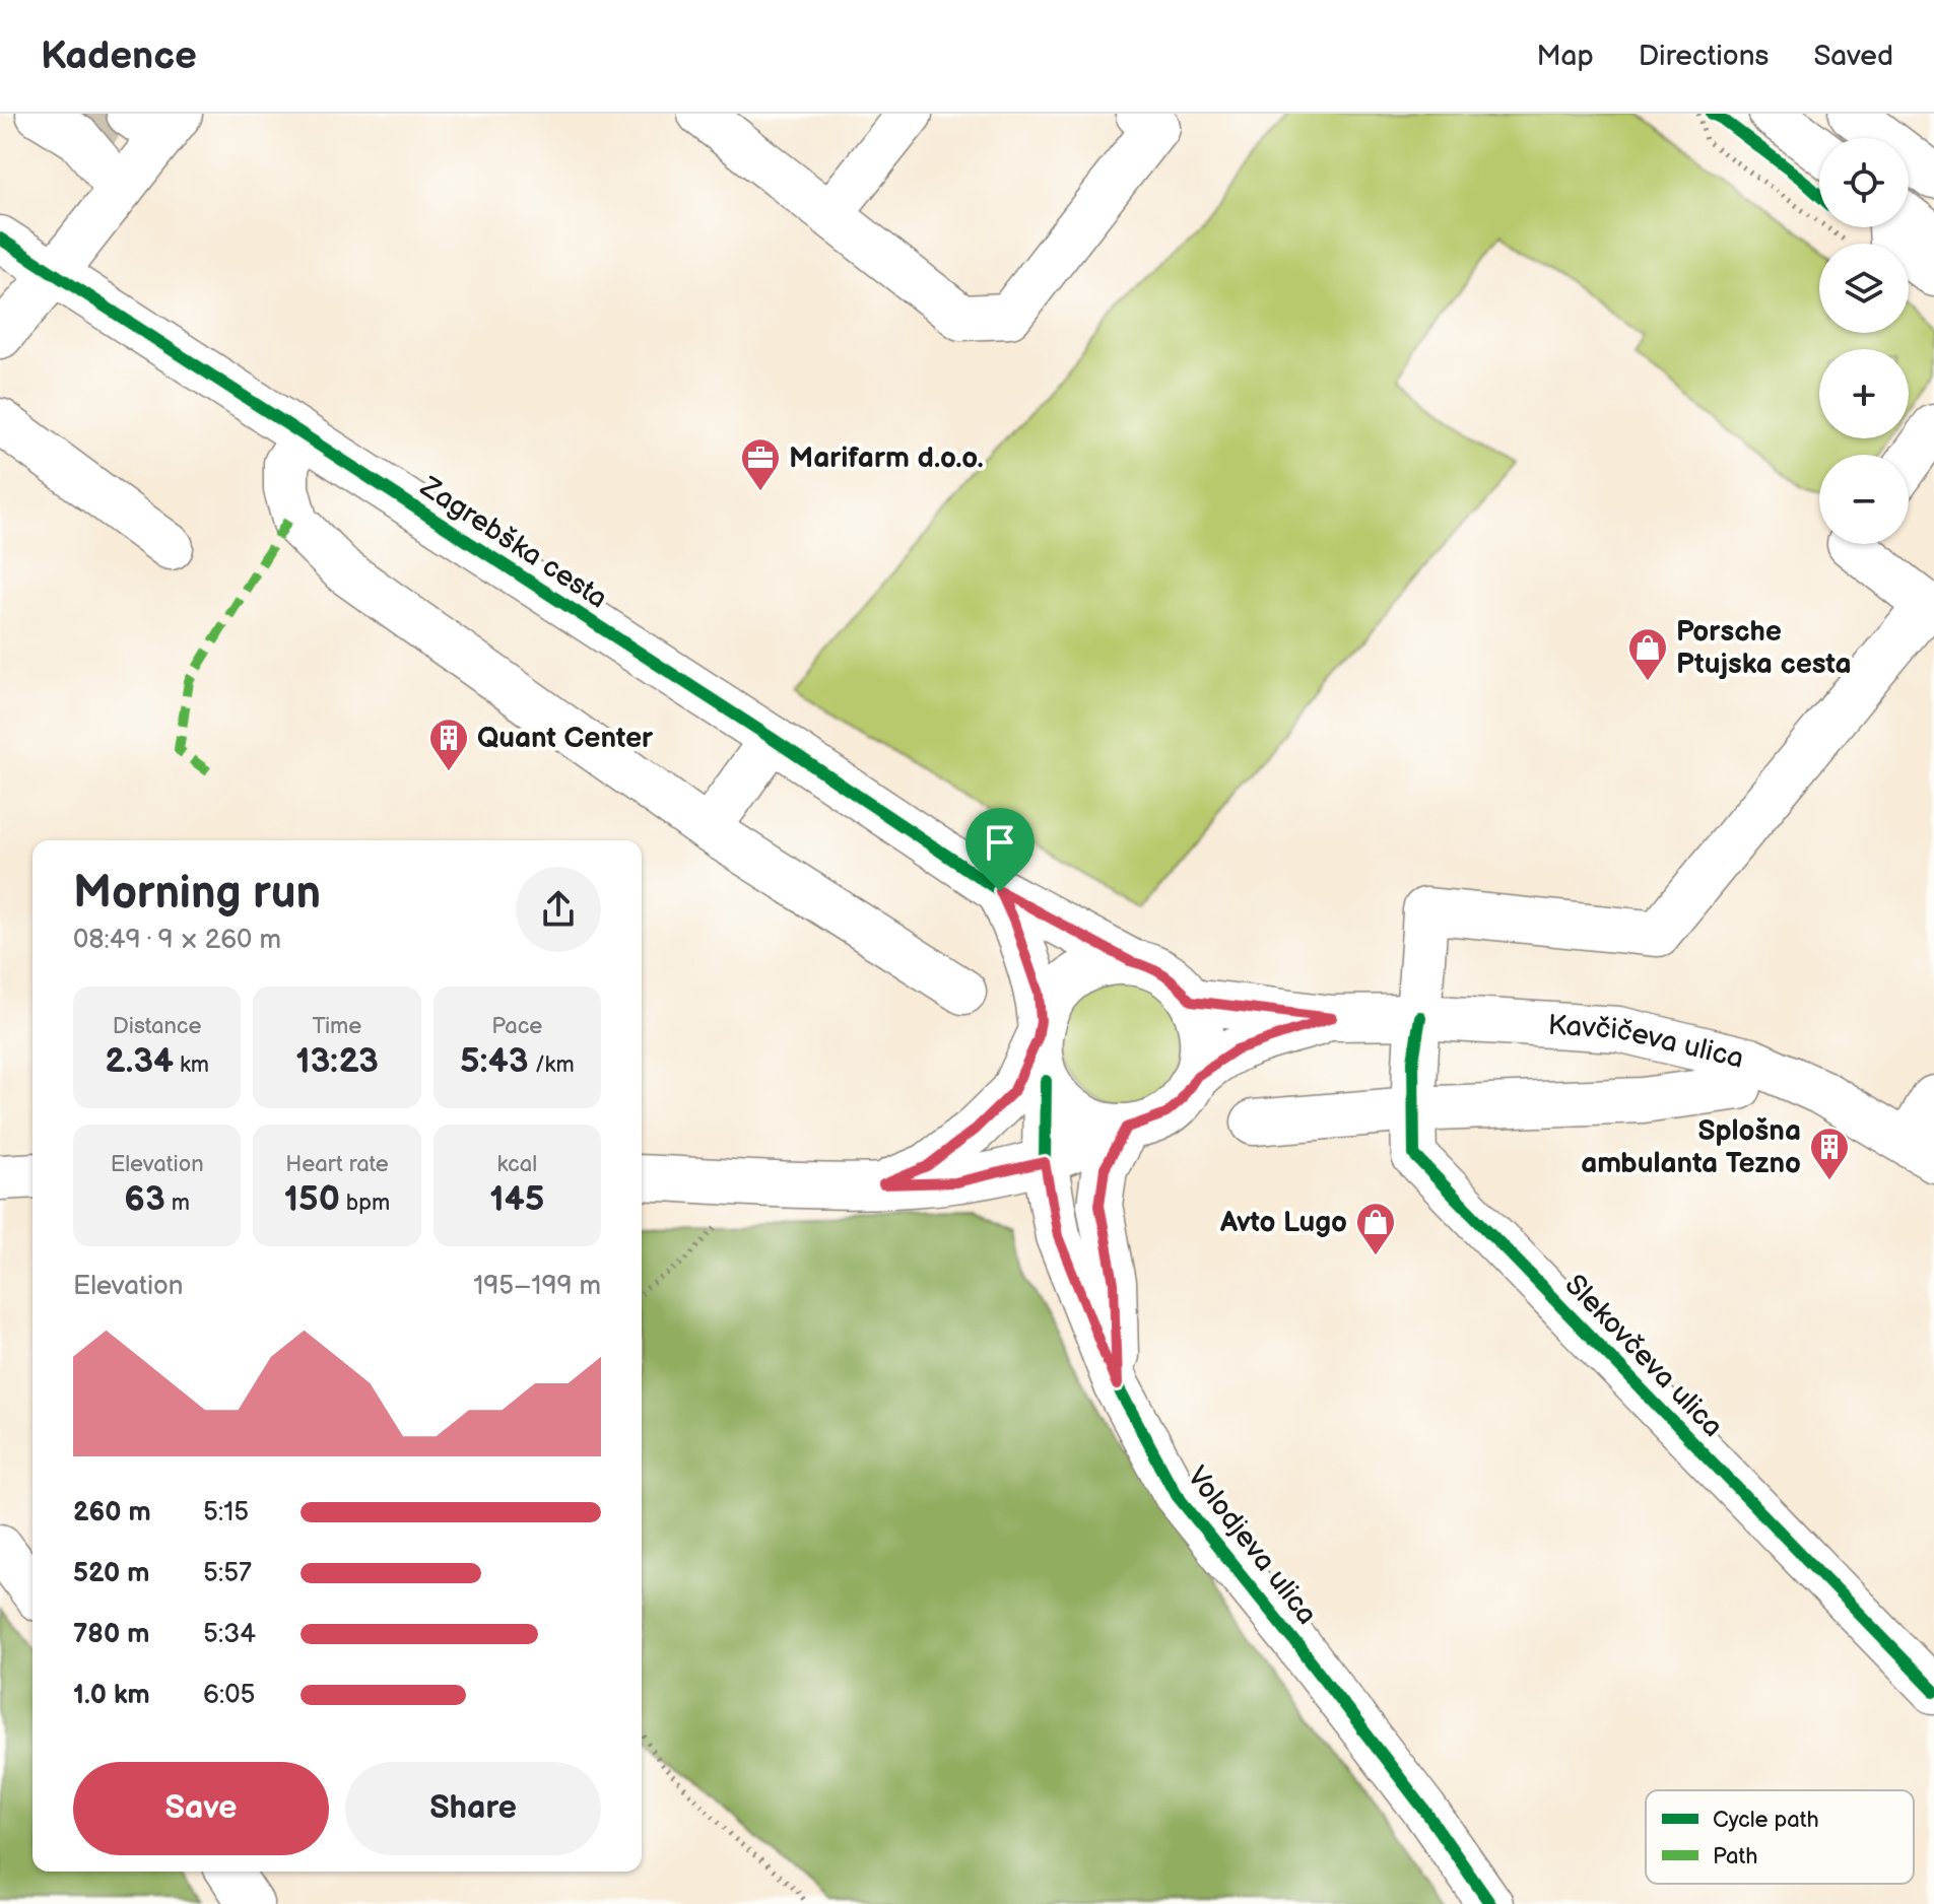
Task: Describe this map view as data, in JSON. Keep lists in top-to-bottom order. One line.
{"streets":{"street":["Zagrebška cesta","Kavčičeva ulica","Slekovčeva ulica","Volodjeva ulica"]},"crossings":[["Zagrebška cesta","Volodjeva ulica"],["Kavčičeva ulica","Slekovčeva ulica"]],"places":{"office":["Marifarm d.o.o."],"shop":["Porsche Ptujska cesta","Avto Lugo"],"building":["Quant Center","Splošna ambulanta Tezno"]},"legend":["Cycle path","Path"],"page":{"header":"Kadence","nav":["Map","Directions","Saved"],"map_buttons":["+","−"],"heading":["Morning run","08:49 · 9 × 260 m"],"stats":[["Distance","2.34 km"],["Time","13:23"],["Pace","5:43 /km"],["Elevation","63 m"],["Heart rate","150 bpm"],["kcal","145"]],"chart":["Elevation","195–199 m"],"list":[{"name":"260 m","note":"5:15"},{"name":"520 m","note":"5:57"},{"name":"780 m","note":"5:34"},{"name":"1.0 km","note":"6:05"}],"buttons":["Save","Share"]}}
